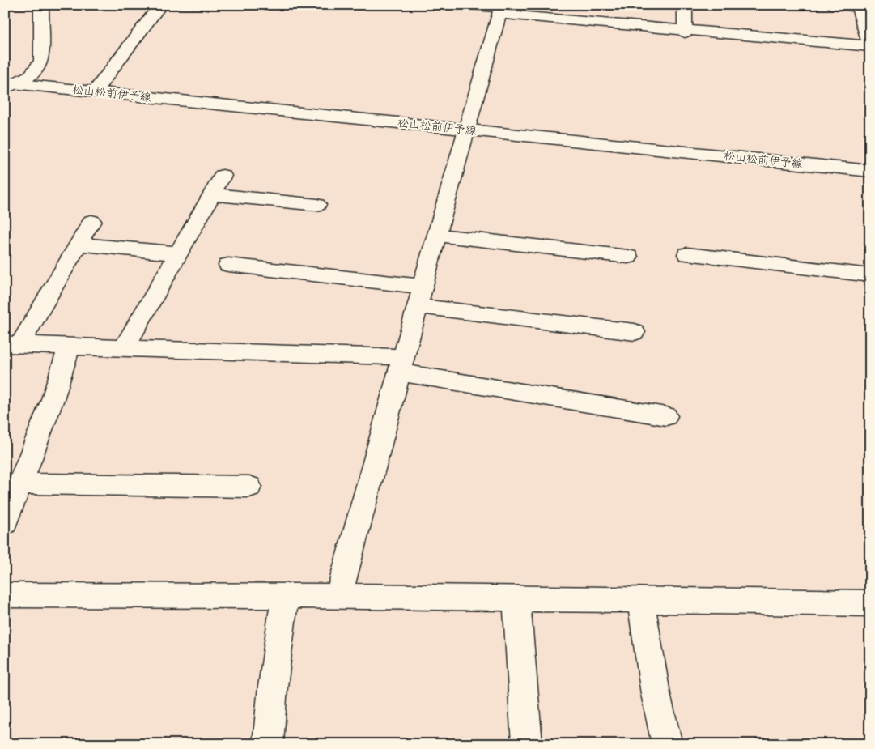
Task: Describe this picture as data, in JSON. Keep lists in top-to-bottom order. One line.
{"streets":{"street":["松山松前伊予線"]}}
